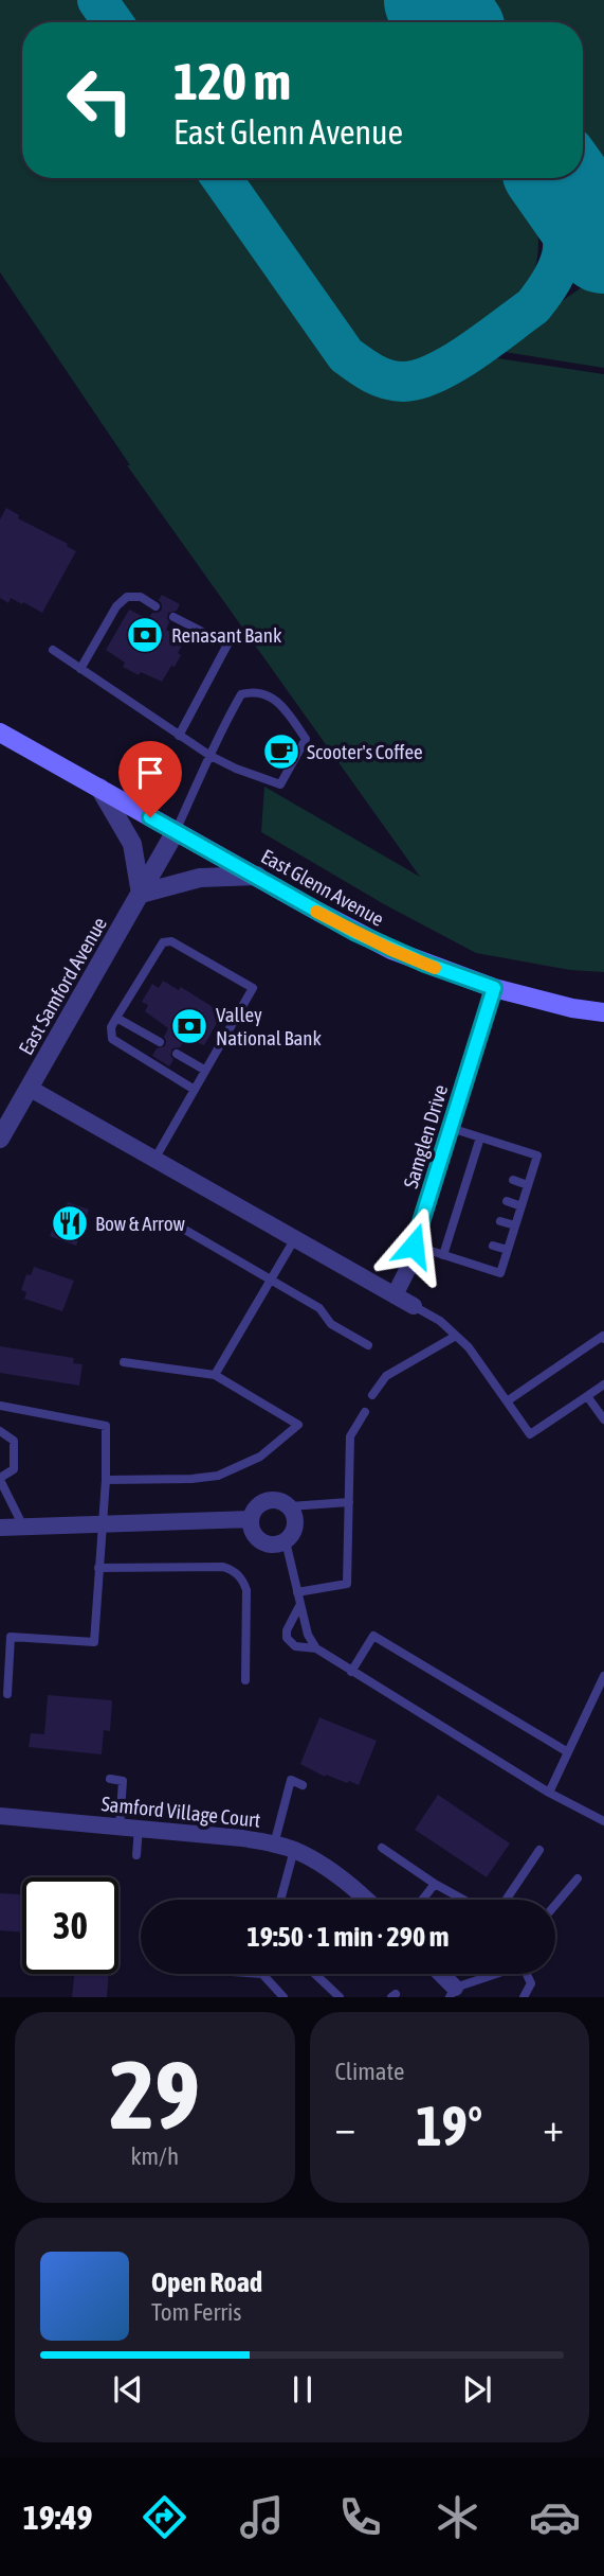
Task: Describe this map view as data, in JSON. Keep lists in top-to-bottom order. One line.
{"streets":{"main road":["East Glenn Avenue"],"street":["East Samford Avenue","Samglen Drive","Samford Village Court"]},"crossings":[["East Glenn Avenue","East Samford Avenue"],["East Glenn Avenue","Samglen Drive"]],"places":{"bank":["Renasant Bank","Valley National Bank"],"cafe":["Scooter's Coffee"],"restaurant":["Bow & Arrow"]},"page":{"turn":["120 m","East Glenn Avenue"],"limit":"30","trip":"19:50 · 1 min · 290 m","tile":[["29","km/h"],"Climate"],"heat":["−","19°","+"],"song":["Open Road","Tom Ferris"],"tabs":"19:49"}}
